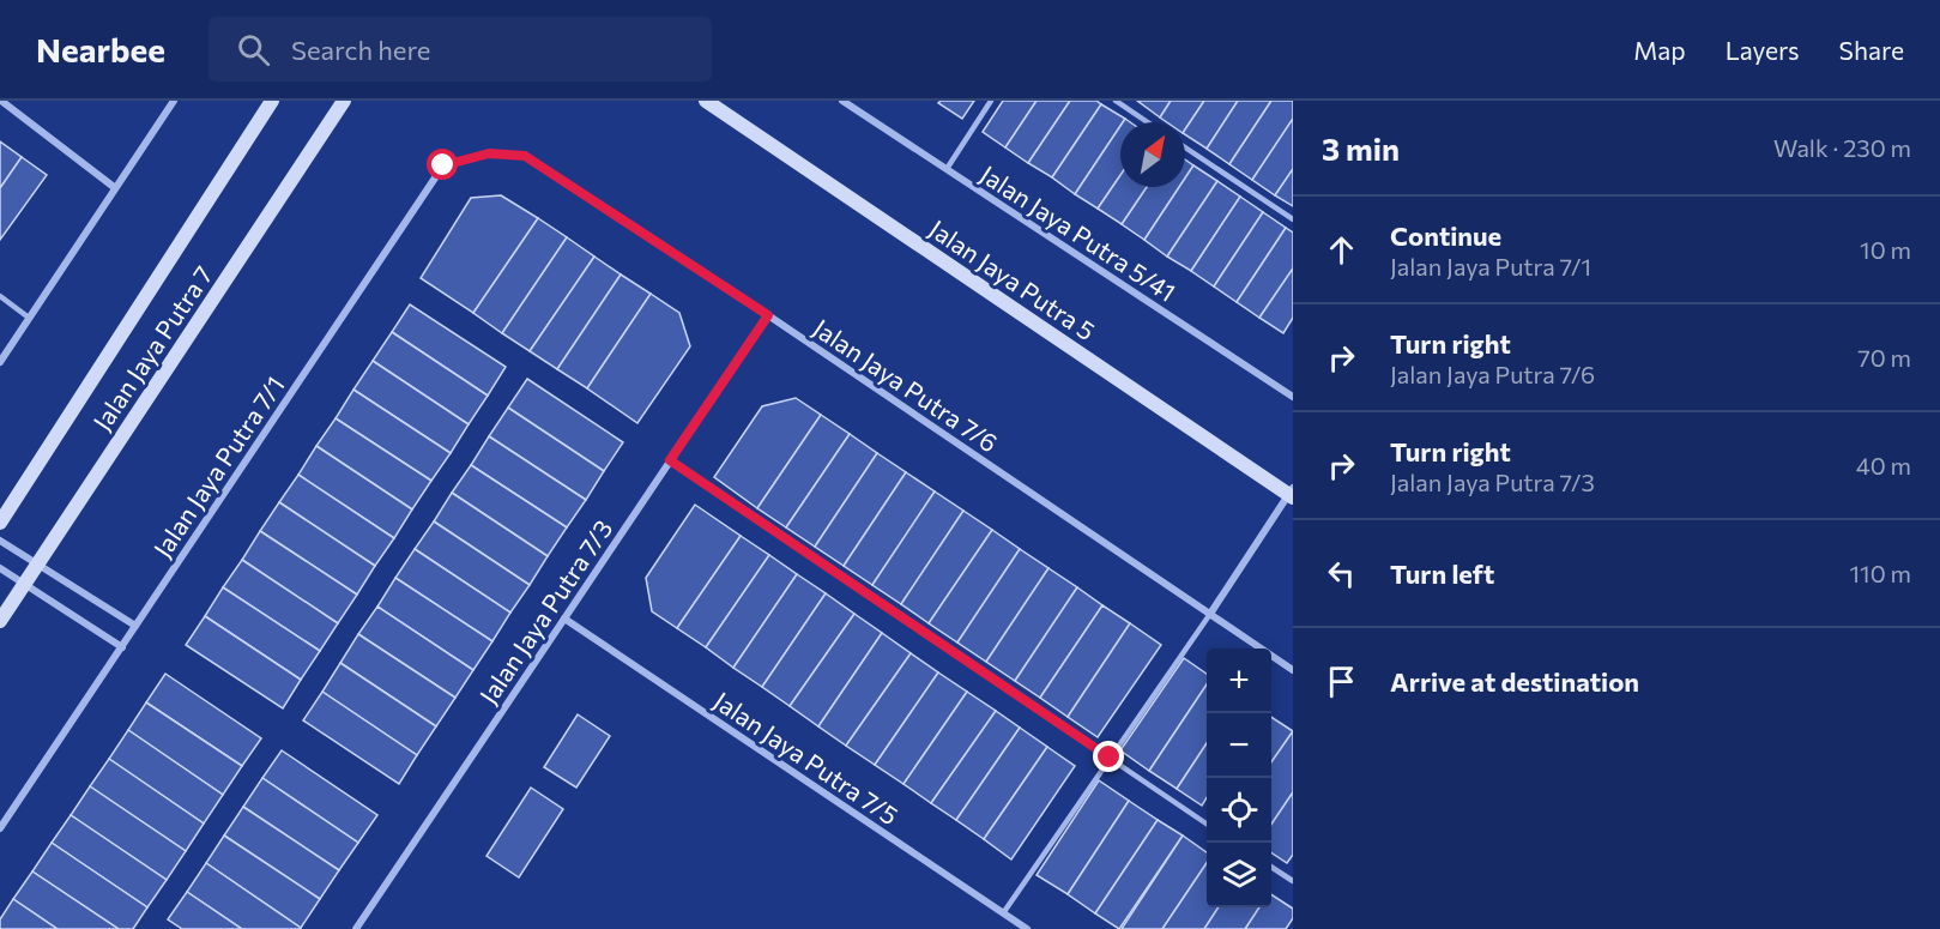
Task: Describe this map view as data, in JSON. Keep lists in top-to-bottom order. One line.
{"streets":{"street":["Jalan Jaya Putra 5/41","Jalan Jaya Putra 5","Jalan Jaya Putra 7","Jalan Jaya Putra 7/6","Jalan Jaya Putra 7/1","Jalan Jaya Putra 7/3","Jalan Jaya Putra 7/5"]},"crossings":[["Jalan Jaya Putra 7/6","Jalan Jaya Putra 7/1"],["Jalan Jaya Putra 7/6","Jalan Jaya Putra 7/3"],["Jalan Jaya Putra 7/3","Jalan Jaya Putra 7/5"]],"north":"top right","page":{"header":"Nearbee","search":"Search here","nav":["Map","Layers","Share"],"heading":["3 min","Walk · 230 m"],"list":[["Continue","Jalan Jaya Putra 7/1","10 m"],["Turn right","Jalan Jaya Putra 7/6","70 m"],["Turn right","Jalan Jaya Putra 7/3","40 m"],["Turn left","110 m"],"Arrive at destination"],"map_buttons":["+","−"]}}
